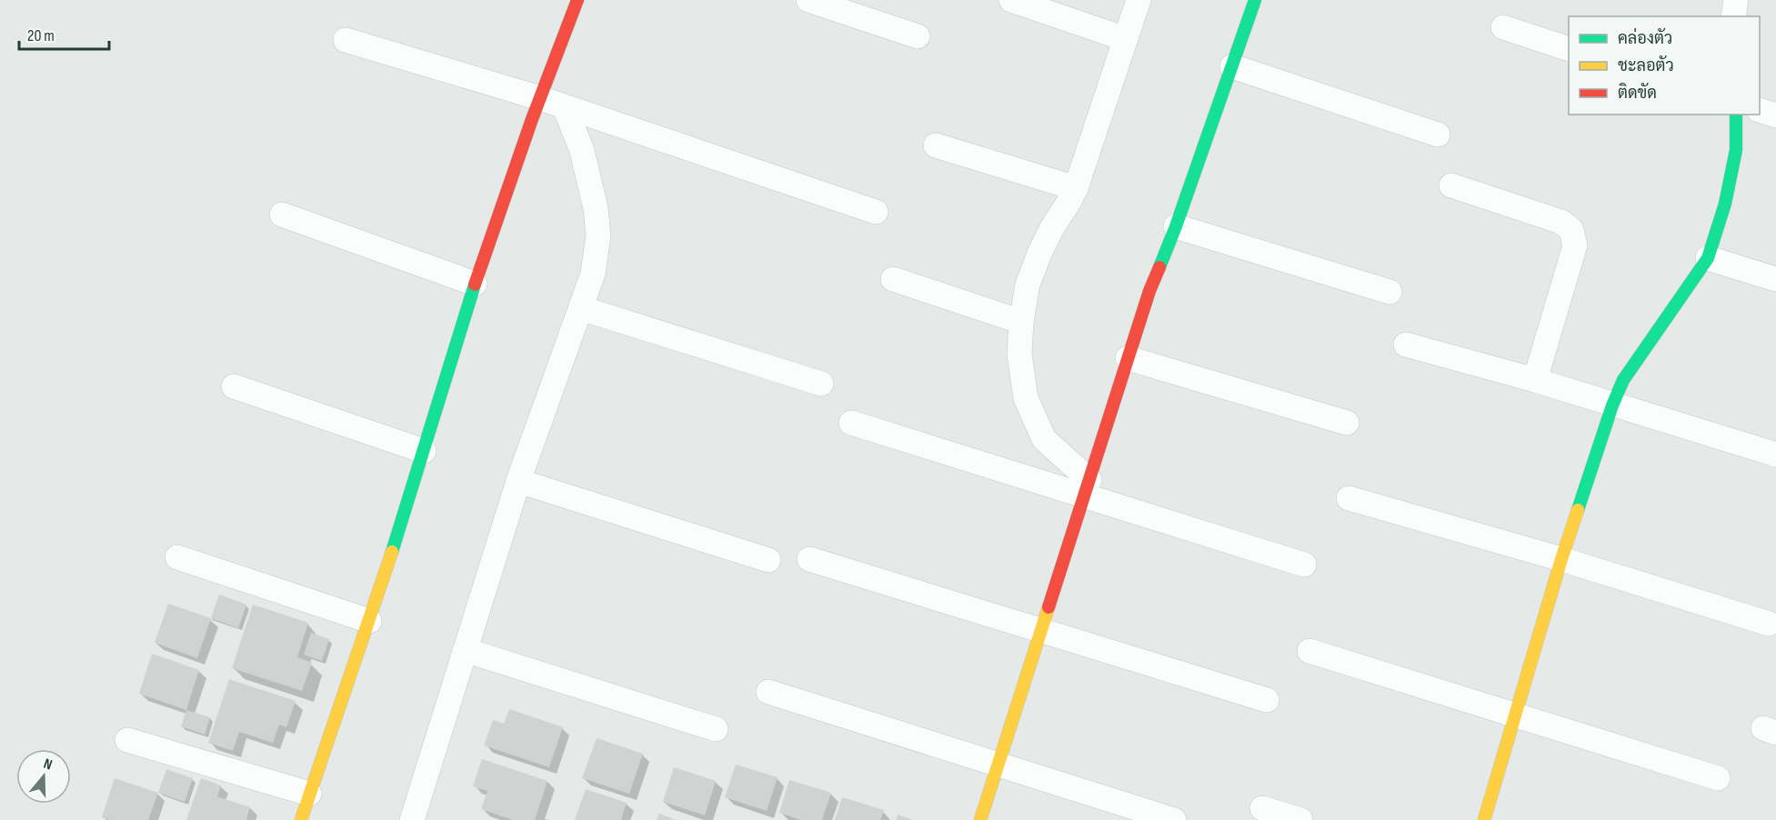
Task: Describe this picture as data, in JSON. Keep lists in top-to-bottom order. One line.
{"legend":["คล่องตัว","ชะลอตัว","ติดขัด"],"scale_bar":"20 m","north":"top"}
